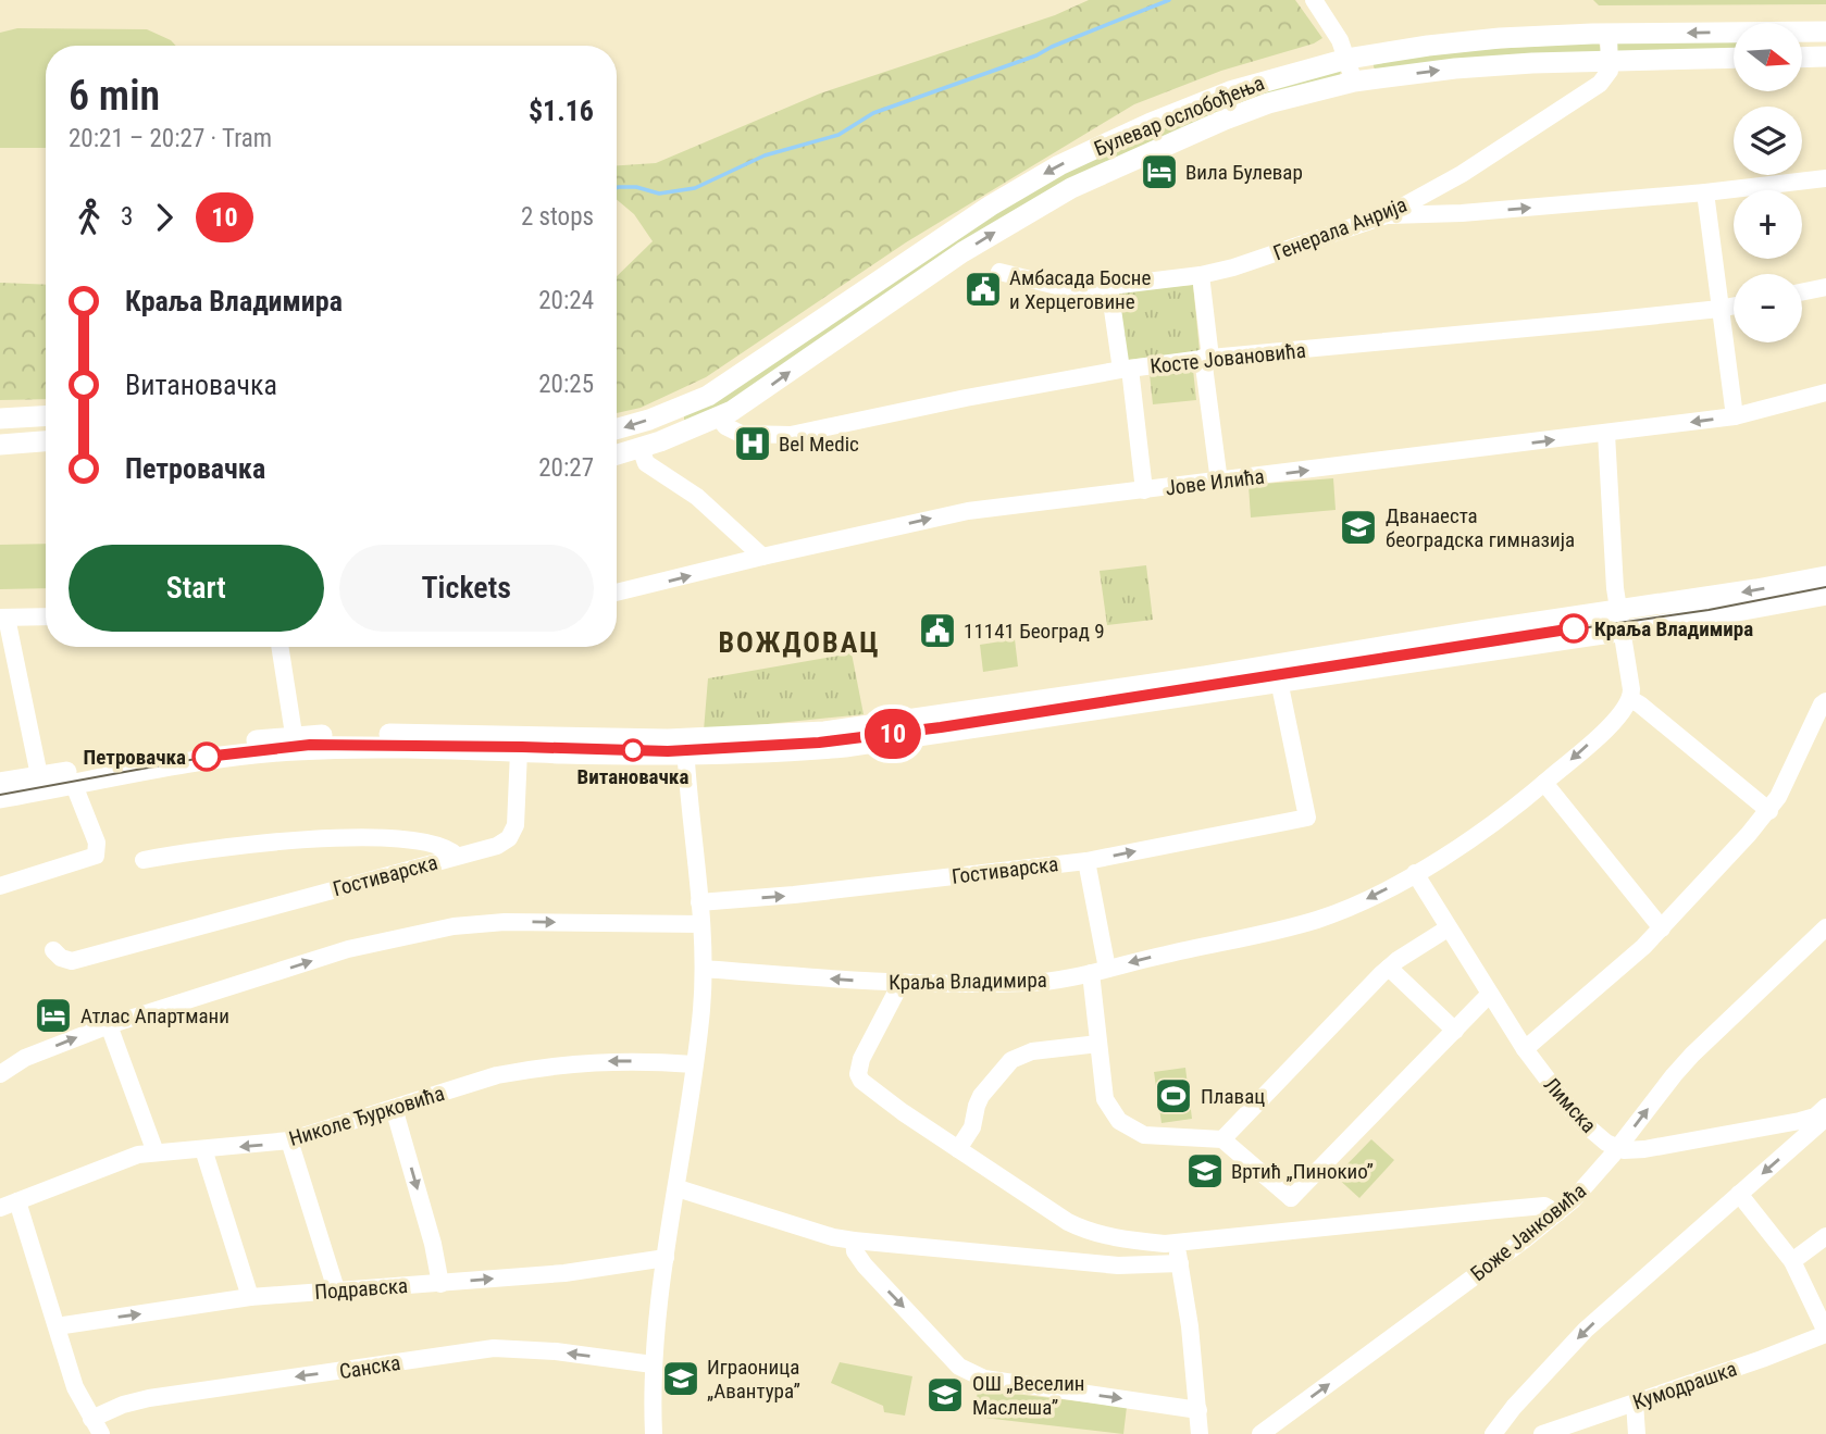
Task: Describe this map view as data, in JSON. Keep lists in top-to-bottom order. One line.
{"streets":{"main road":["Булевар ослобођења"],"street":["Генерала Анрија","Косте Јовановића","Јове Илића","Гостиварска","Краља Владимира","Лимска","Николе Ђурковића","Боже Јанковића","Подравска","Санска","Кумодрашка"]},"crossings":[["Булевар ослобођења","Генерала Анрија"],["Булевар ослобођења","Косте Јовановића"],["Краља Владимира","Лимска"],["Лимска","Боже Јанковића"]],"one_way":["Гостиварска","Краља Владимира","Подравска","Санска"],"districts":["ВОЖДОВАЦ"],"places":{"hotel":["Вила Булевар","Атлас Апартмани"],"public building":["Амбасада Босне и Херцеговине","11141 Београд 9"],"hospital":["Bel Medic"],"school or university":["Дванаеста београдска гимназија","Вртић „Пинокио”","Играоница „Авантура”","ОШ „Веселин Маслеша”"],"other":["Краља Владимира","Витановачка","Петровачка"],"sports":["Плавац"]},"lines":["tram line 10"],"north":"right","page":{"on_map":"10","map_buttons":["+","−"],"heading":["6 min","20:21 – 20:27 · Tram","$1.16"],"legs":["3","10","2 stops"],"list":[{"name":"Краља Владимира","value":"20:24"},{"name":"Витановачка","value":"20:25"},{"name":"Петровачка","value":"20:27"}],"buttons":["Start","Tickets"]}}
